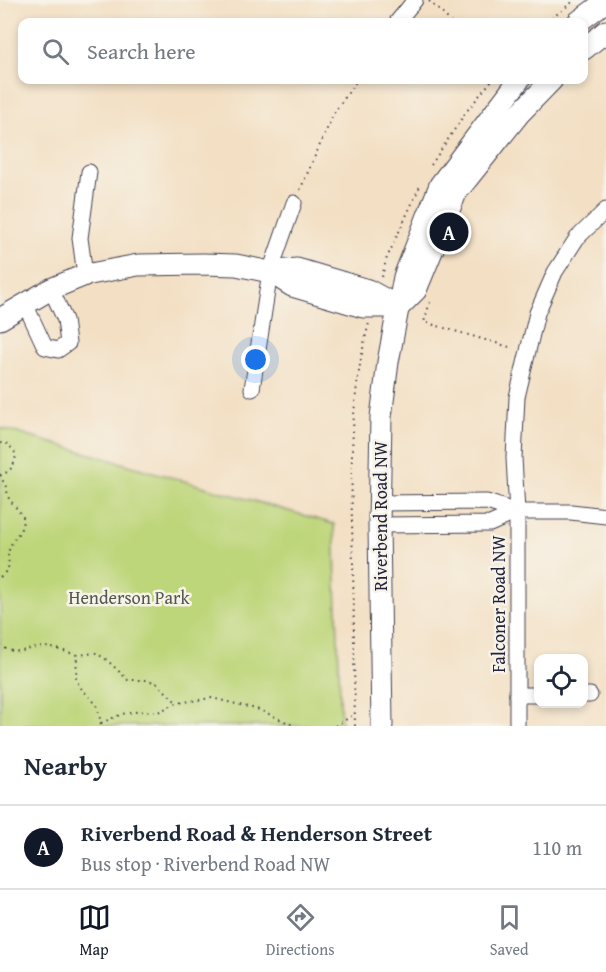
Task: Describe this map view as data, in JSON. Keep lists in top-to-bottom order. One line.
{"streets":{"main road":["Riverbend Road NW"],"street":["Falconer Road NW"]},"parks":["Henderson Park"],"page":{"search":"Search here","pins":"A","heading":"Nearby","list":[{"mark":"A","name":"Riverbend Road & Henderson Street","note":"Bus stop · Riverbend Road NW","value":"110 m"}],"nav":["Map","Directions","Saved"]}}
